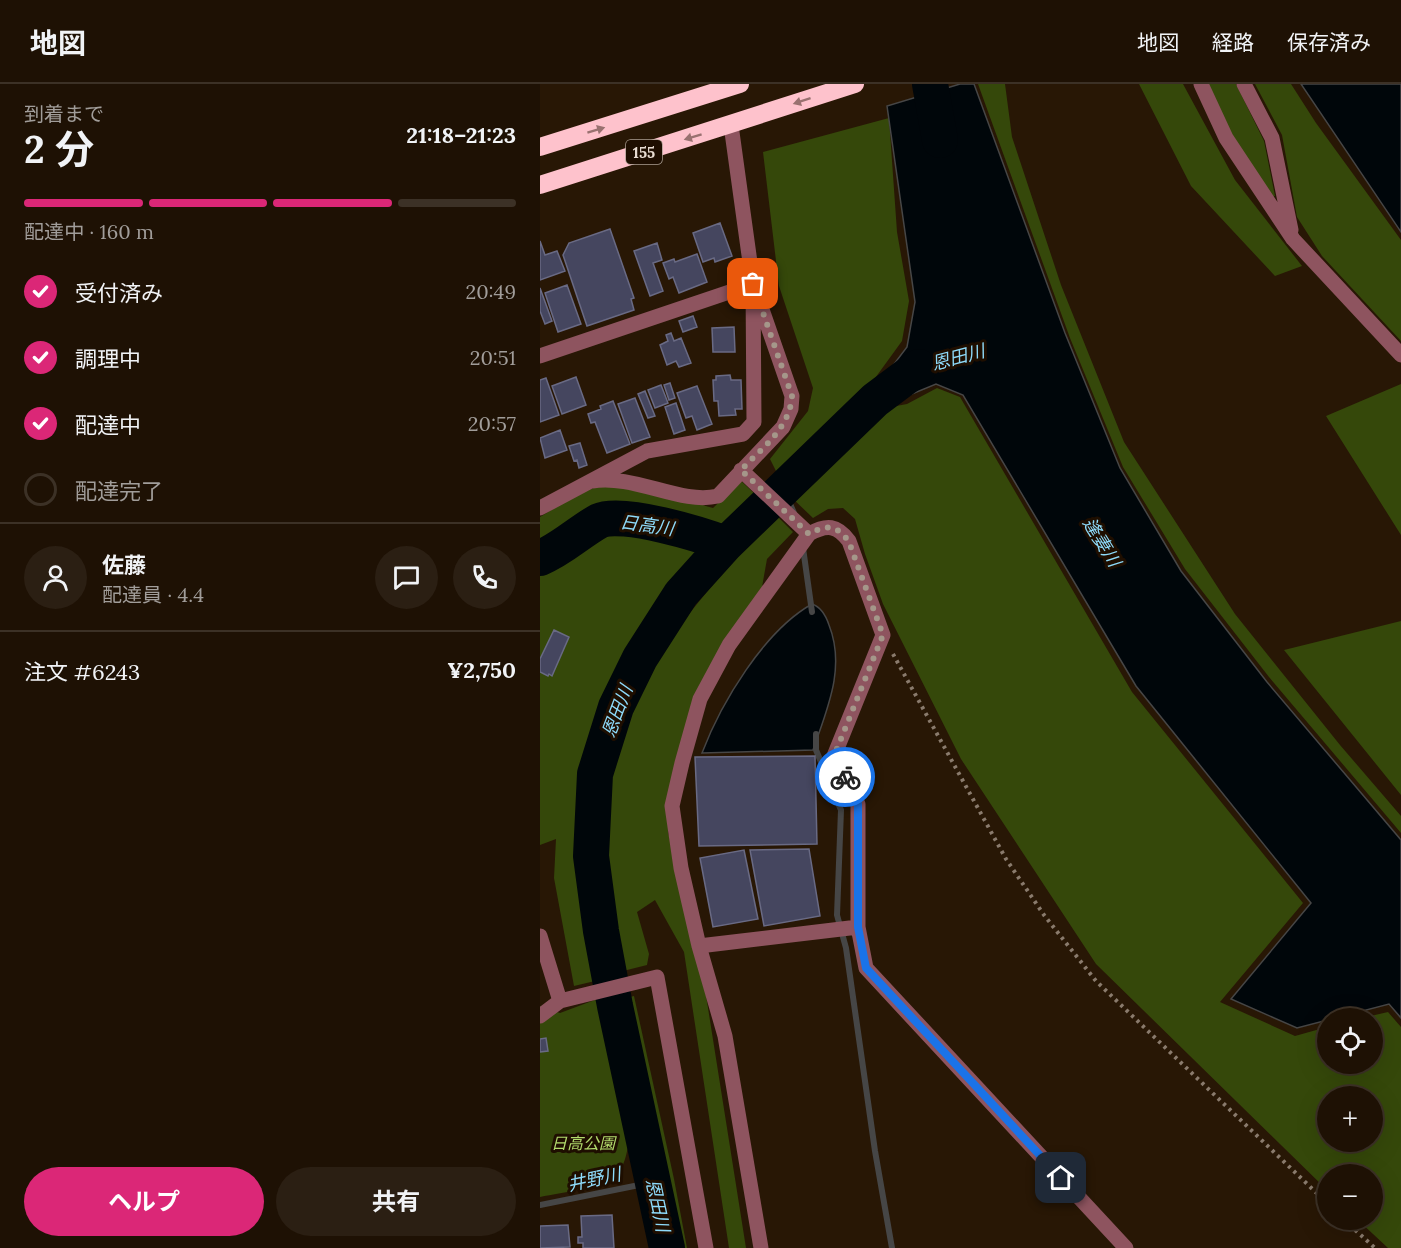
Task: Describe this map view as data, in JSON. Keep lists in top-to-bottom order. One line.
{"streets":{"highway":["155"]},"water":["恩田川","日高川","逢妻川","井野川"],"parks":["日高公園"],"page":{"header":"地図","nav":["地図","経路","保存済み"],"heading":["2 分","到着まで","21:18–21:23"],"panel":["佐藤","配達員 · 4.4","注文 #6243","¥2,750"],"bar":"配達中 · 160 m","list":[["受付済み","20:49"],["調理中","20:51"],["配達中","20:57"],"配達完了"],"map_buttons":["+","−"],"buttons":["ヘルプ","共有"]}}
